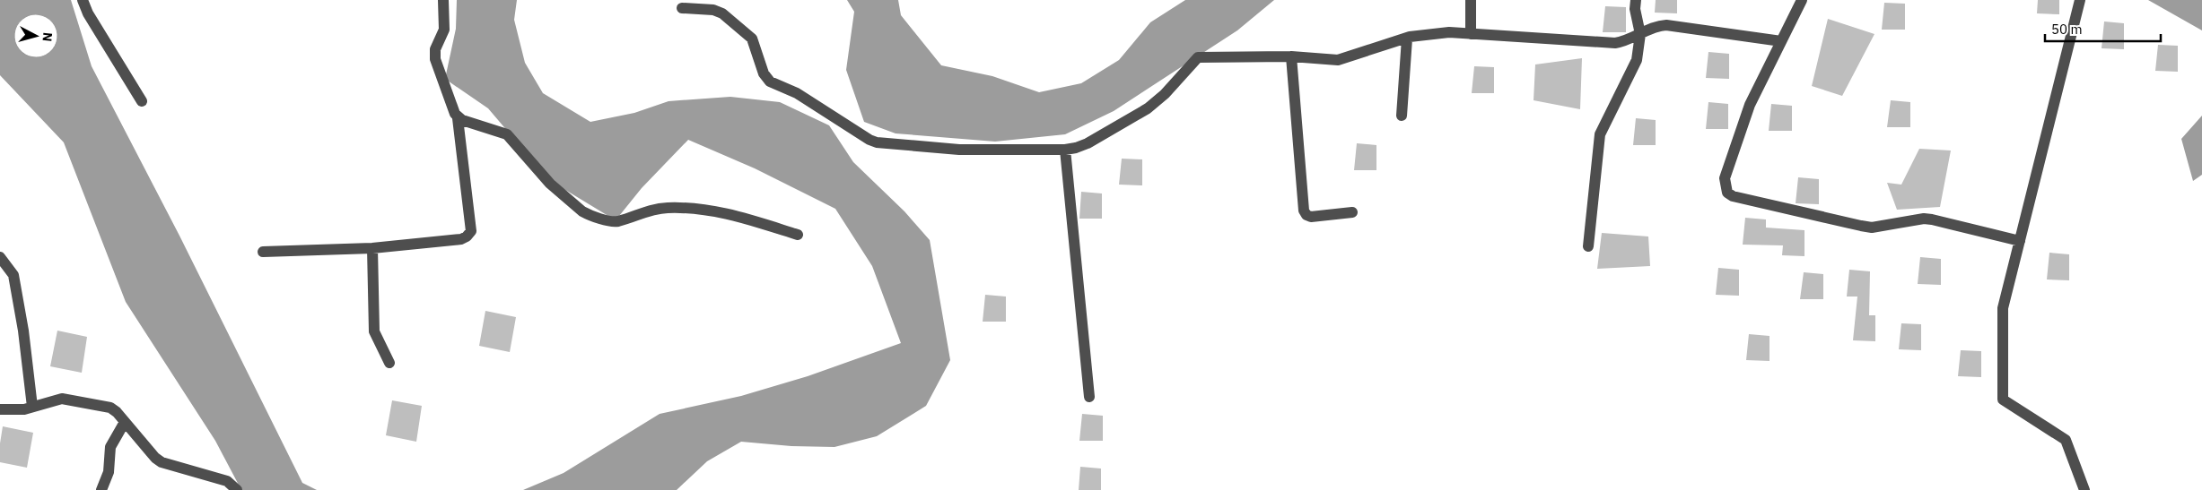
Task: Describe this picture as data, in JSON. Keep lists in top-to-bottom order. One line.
{"scale_bar":"50 m","north":"right"}
